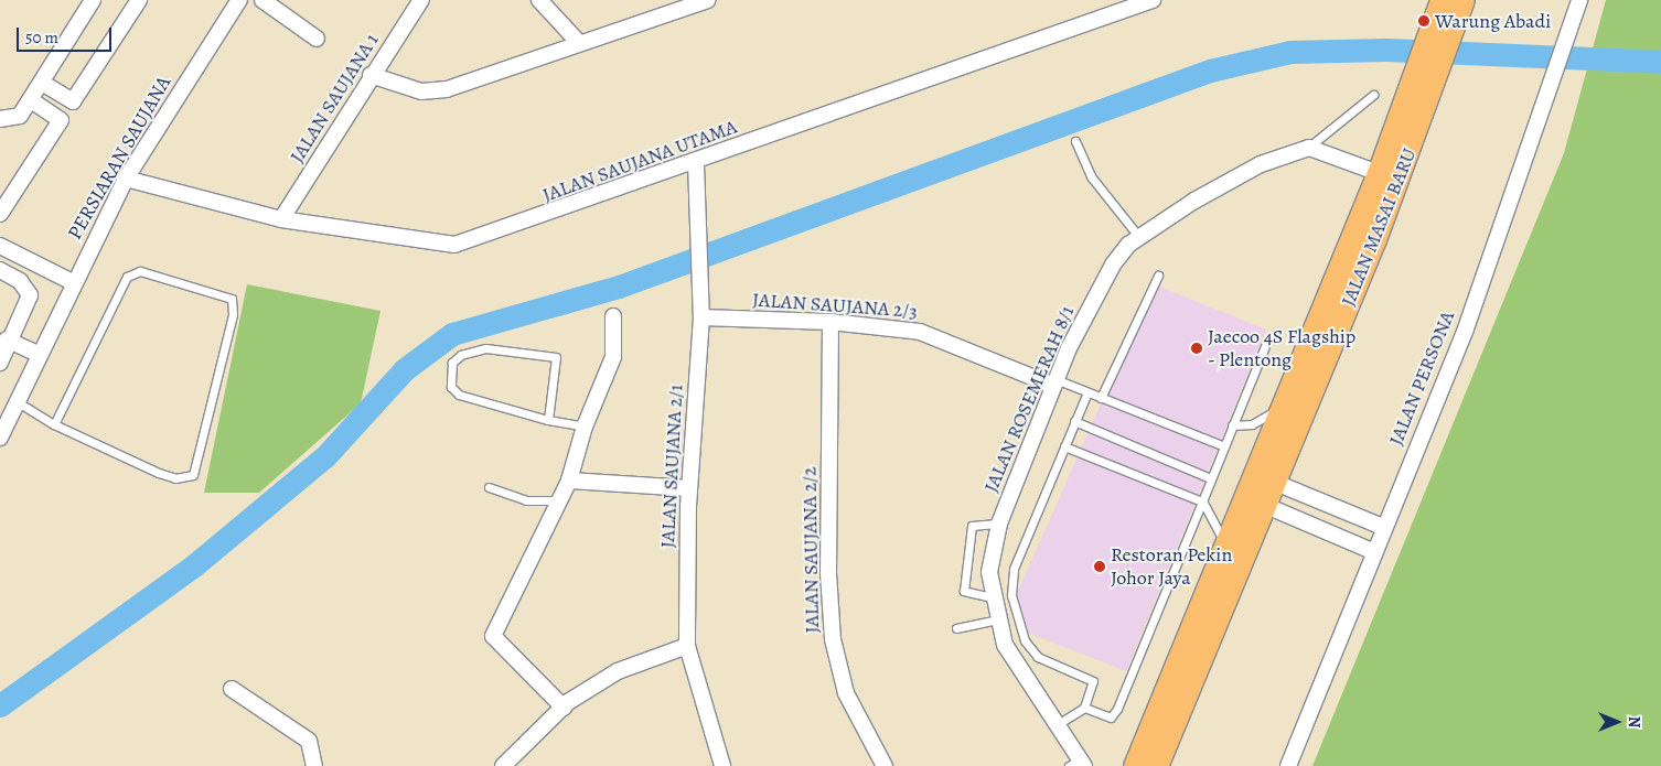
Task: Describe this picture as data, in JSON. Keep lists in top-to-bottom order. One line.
{"streets":{"main road":["JALAN MASAI BARU"],"street":["JALAN SAUJANA 1","PERSIARAN SAUJANA","JALAN SAUJANA UTAMA","JALAN SAUJANA 2/3","JALAN PERSONA","JALAN ROSEMERAH 8/1","JALAN SAUJANA 2/1","JALAN SAUJANA 2/2"]},"crossings":[["JALAN SAUJANA 1","JALAN SAUJANA UTAMA"],["PERSIARAN SAUJANA","JALAN SAUJANA UTAMA"],["JALAN SAUJANA UTAMA","JALAN SAUJANA 2/1"],["JALAN SAUJANA 2/3","JALAN ROSEMERAH 8/1"],["JALAN SAUJANA 2/3","JALAN SAUJANA 2/1"],["JALAN SAUJANA 2/3","JALAN SAUJANA 2/2"]],"places":["Warung Abadi","Jaecoo 4S Flagship - Plentong","Restoran Pekin Johor Jaya"],"scale_bar":"50 m","north":"right"}
